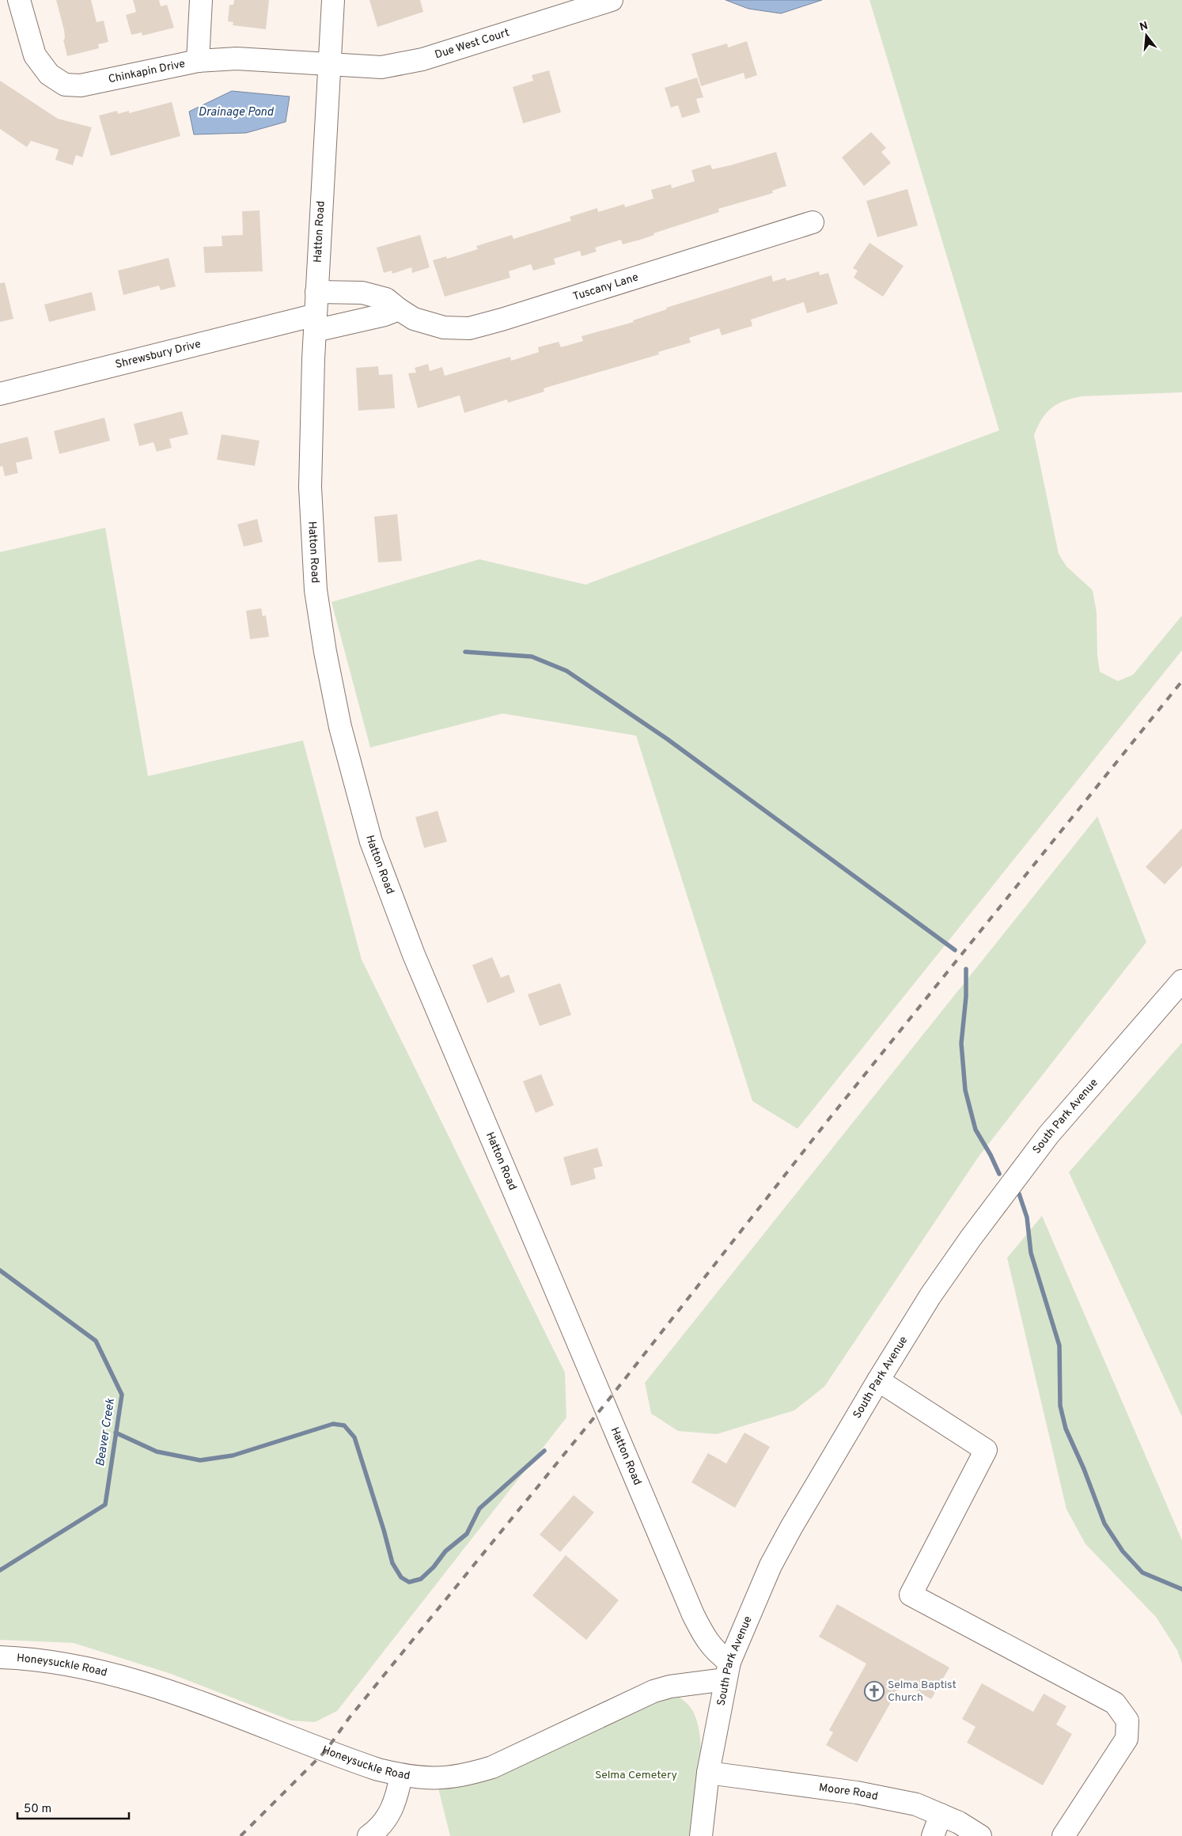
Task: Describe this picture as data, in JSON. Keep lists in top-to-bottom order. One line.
{"streets":{"street":["Due West Court","Chinkapin Drive","Hatton Road","Tuscany Lane","Shrewsbury Drive","South Park Avenue","Honeysuckle Road","Moore Road"]},"crossings":[["Due West Court","Chinkapin Drive"],["Due West Court","Hatton Road"],["Chinkapin Drive","Hatton Road"],["Hatton Road","Tuscany Lane"],["Hatton Road","Shrewsbury Drive"],["Hatton Road","South Park Avenue"],["Hatton Road","Honeysuckle Road"],["South Park Avenue","Honeysuckle Road"],["South Park Avenue","Moore Road"]],"water":["Drainage Pond","Beaver Creek"],"parks":["Selma Cemetery"],"places":{"church":["Selma Baptist Church"]},"scale_bar":"50 m","north":"top"}
